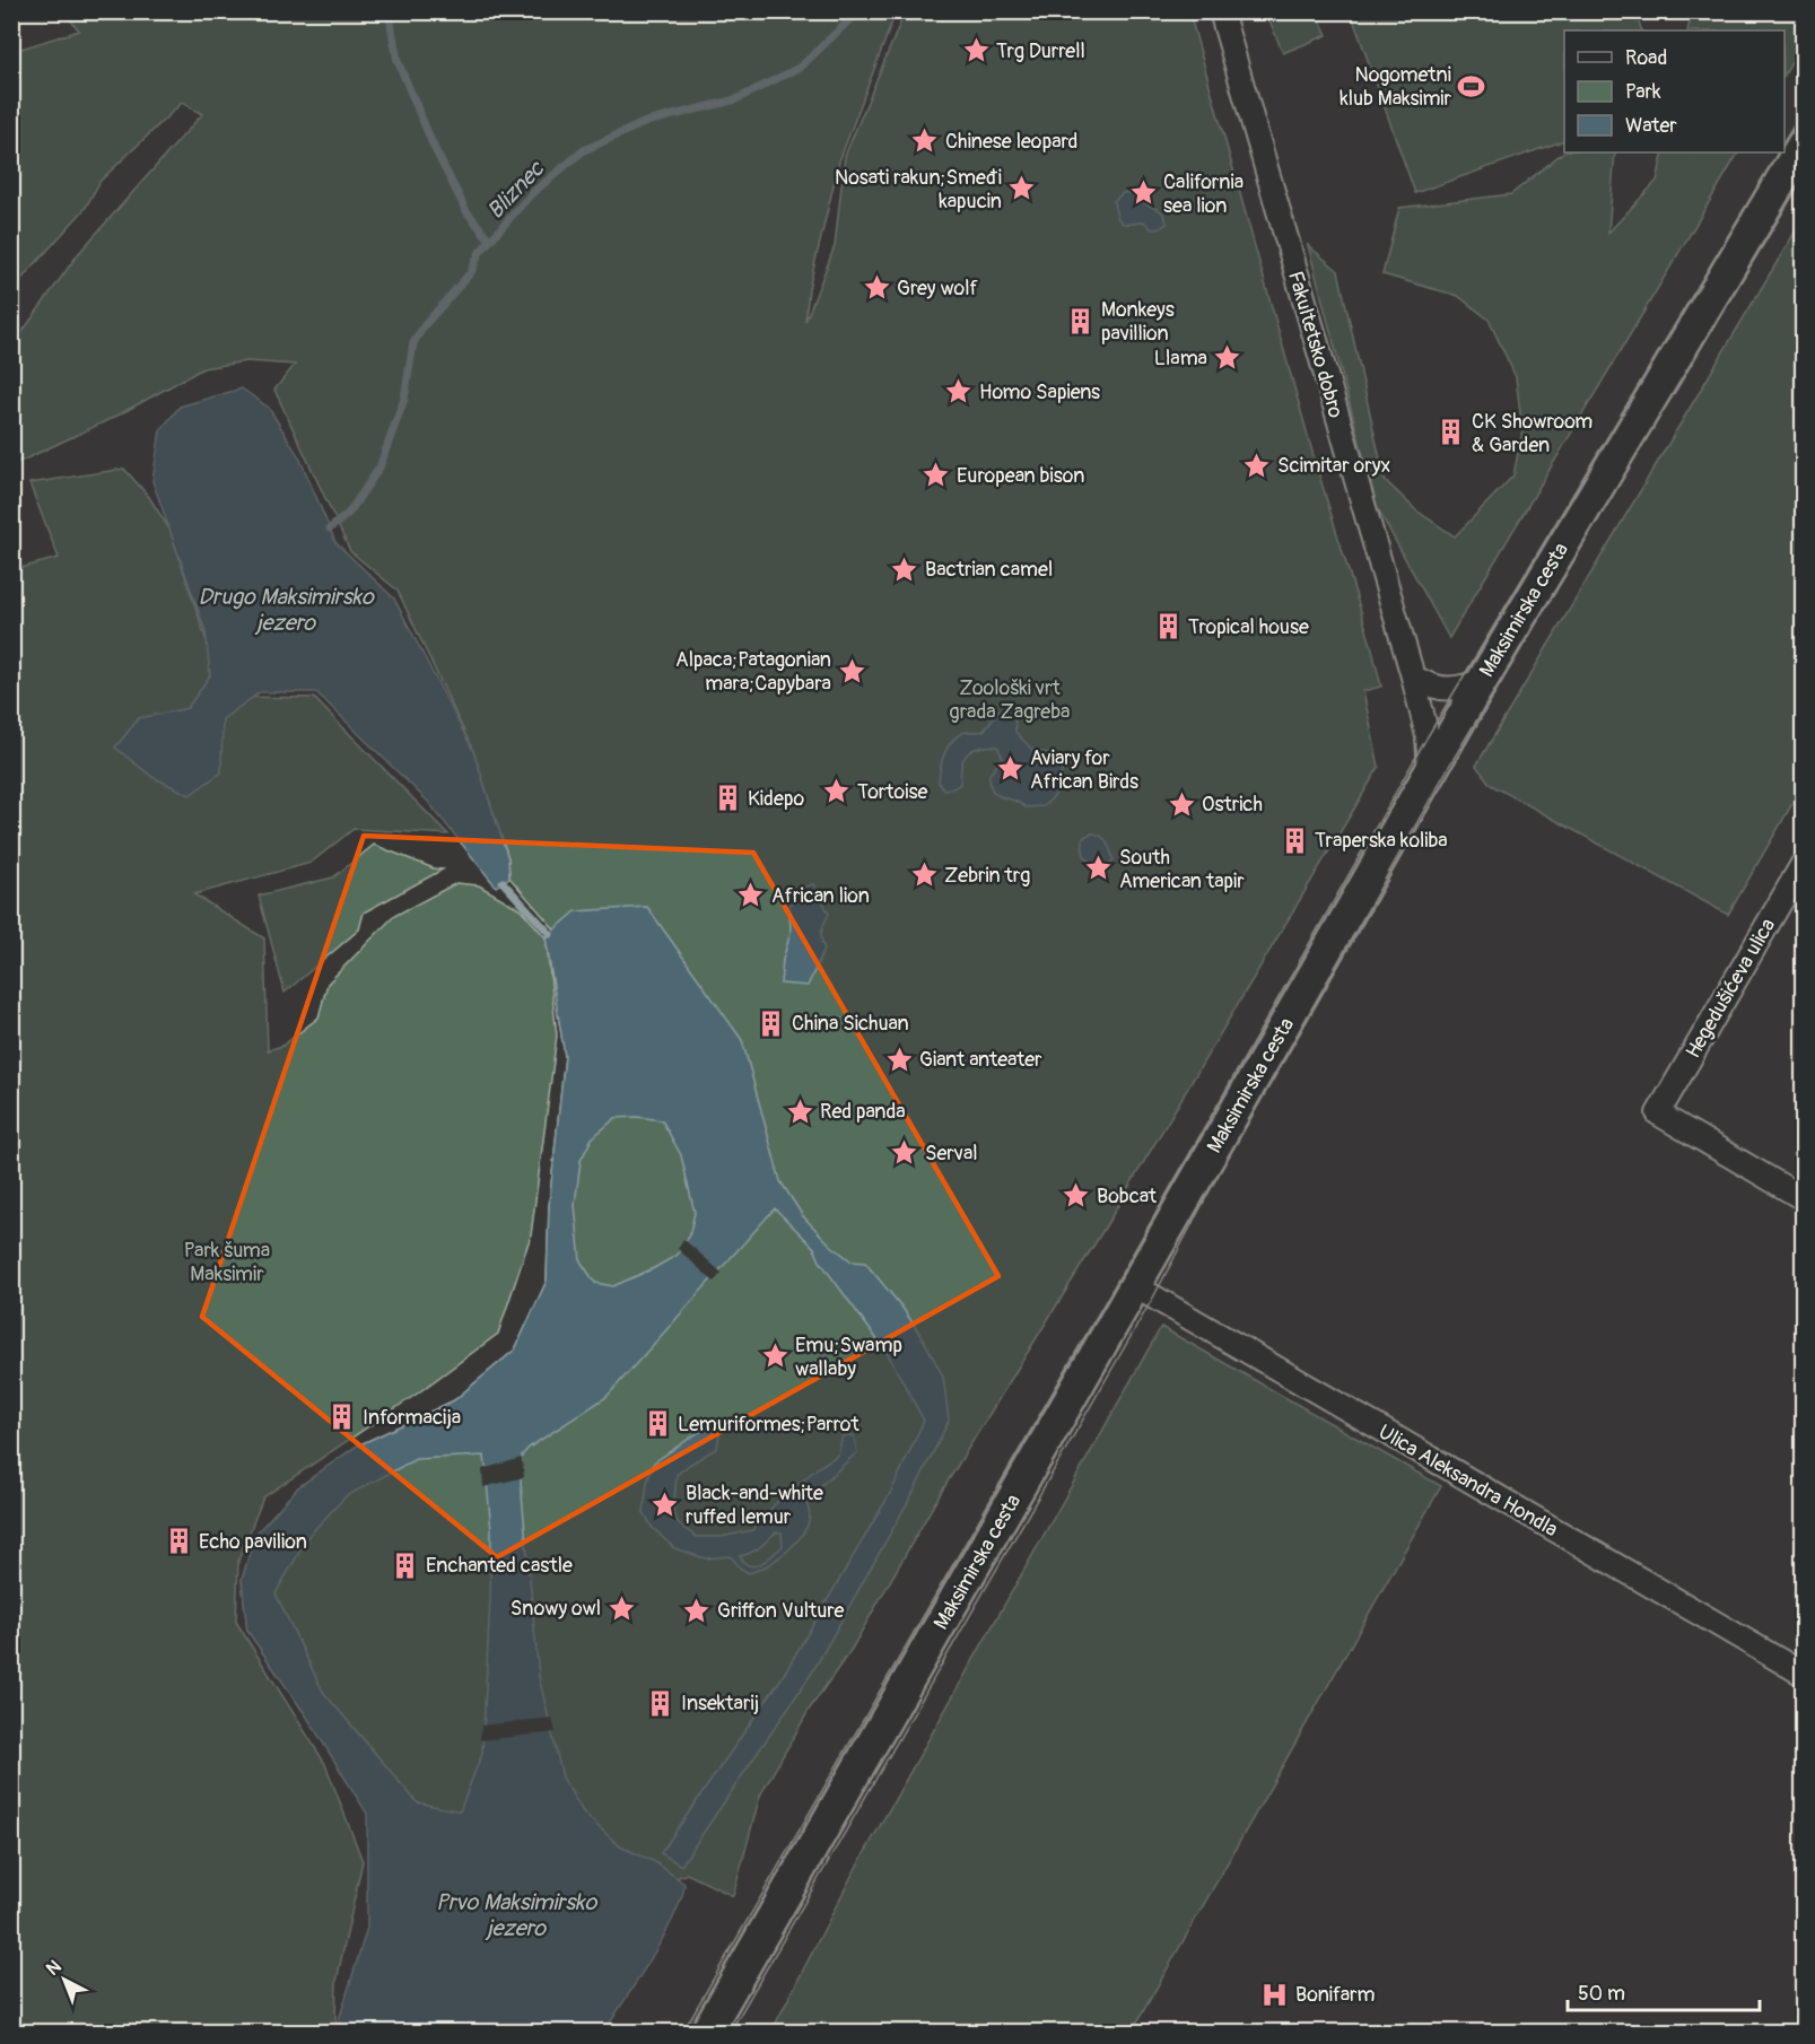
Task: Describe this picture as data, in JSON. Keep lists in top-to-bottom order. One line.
{"streets":{"main road":["Maksimirska cesta"],"street":["Fakultetsko dobro","Hegedušićeva ulica","Ulica Aleksandra Hondla"]},"crossings":[["Fakultetsko dobro","Maksimirska cesta"],["Maksimirska cesta","Ulica Aleksandra Hondla"]],"water":["Bliznec","Drugo Maksimirsko jezero","Prvo Maksimirsko jezero"],"parks":["Zoološki vrt grada Zagreba","Park šuma Maksimir"],"places":{"place":["Trg Durrell","Chinese leopard","Nosati rakun;Smeđi kapucin","California sea lion","Grey wolf","Llama","Homo Sapiens","Scimitar oryx","European bison","Bactrian camel","Alpaca;Patagonian mara;Capybara","Aviary for African Birds","Tortoise","Ostrich","South American tapir","Zebrin trg","African lion","Giant anteater","Red panda","Serval","Bobcat","Emu;Swamp wallaby","Black-and-white ruffed lemur","Snowy owl","Griffon Vulture"],"sports":["Nogometni klub Maksimir"],"building":["Monkeys pavillion","CK Showroom & Garden","Tropical house","Kidepo","Traperska koliba","China Sichuan","Informacija","Lemuriformes;Parrot","Echo pavilion","Enchanted castle","Insektarij"],"hospital":["Bonifarm"]},"legend":["Road","Park","Water"],"scale_bar":"50 m","north":"top left"}
